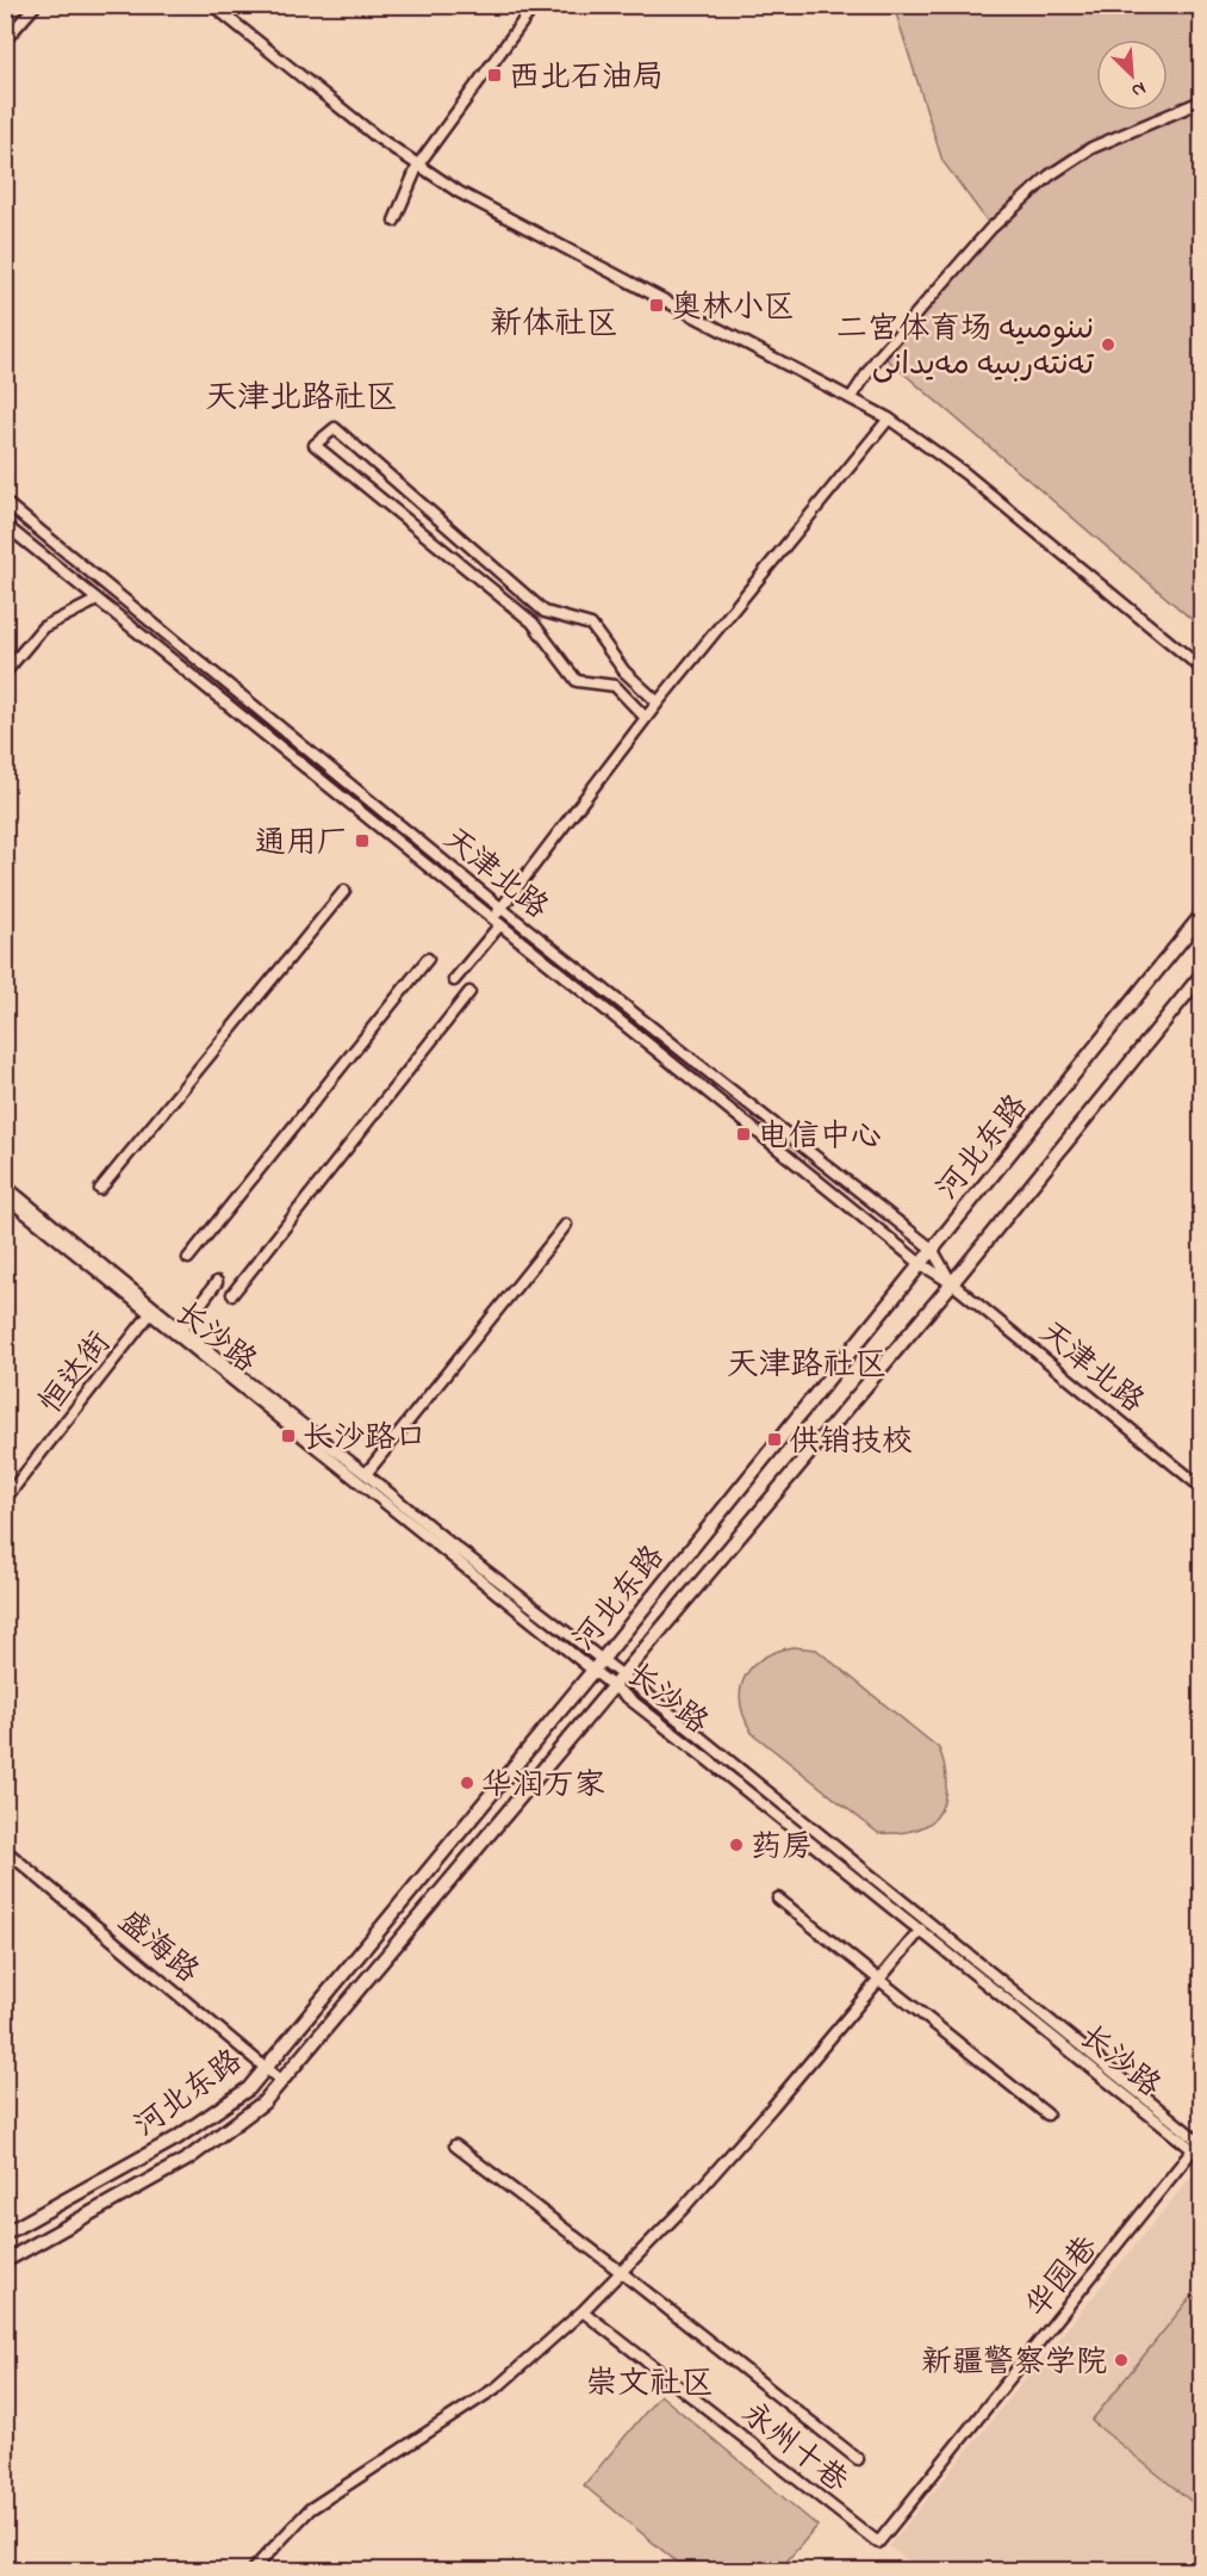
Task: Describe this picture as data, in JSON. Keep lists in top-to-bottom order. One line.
{"streets":{"main road":["河北东路"],"street":["天津北路","长沙路","恒达街","盛海路","华园巷","永州十巷"]},"crossings":[["天津北路","河北东路"],["河北东路","长沙路"],["河北东路","盛海路"],["长沙路","恒达街"],["长沙路","华园巷"],["华园巷","永州十巷"]],"districts":["新体社区","天津北路社区","天津路社区","崇文社区"],"places":{"transit":["西北石油局","奥林小区","通用厂","电信中心","长沙路口","供销技校"],"other":["二宫体育场 نىنومىيە تەنتەربىيە مەيدانى","华润万家","药房","新疆警察学院"]},"north":"bottom right"}
